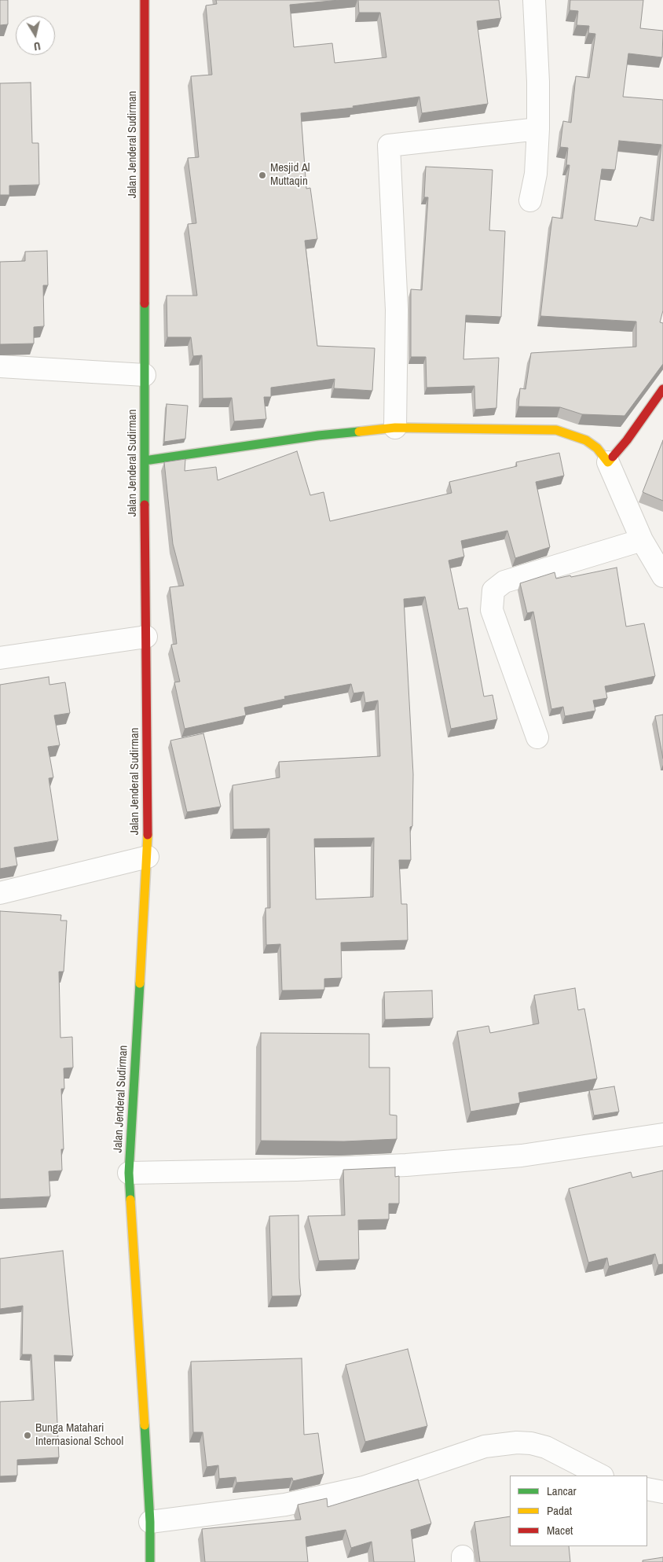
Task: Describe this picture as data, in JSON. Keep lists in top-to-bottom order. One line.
{"streets":{"street":["Jalan Jenderal Sudirman"]},"places":["Mesjid Al Muttaqin","Bunga Matahari Internasional School"],"legend":["Lancar","Padat","Macet"],"north":"bottom"}
